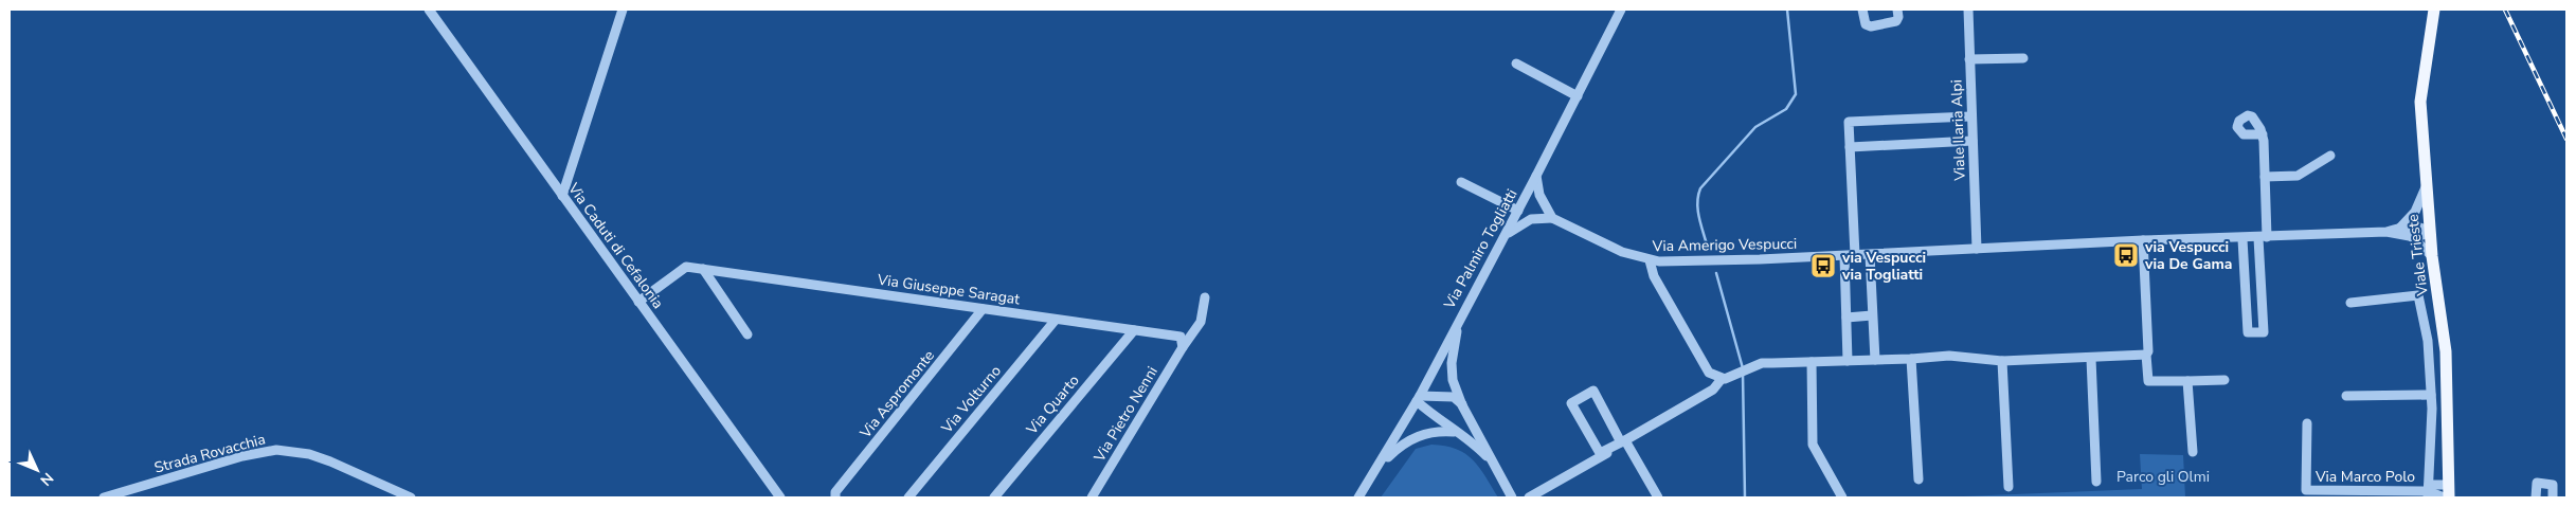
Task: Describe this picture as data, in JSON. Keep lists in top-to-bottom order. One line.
{"streets":{"main road":["Viale Trieste"],"street":["Viale Ilaria Alpi","Via Amerigo Vespucci","Via Caduti di Cefalonia","Via Palmiro Togliatti","Via Giuseppe Saragat","Via Aspromonte","Via Volturno","Via Quarto","Via Pietro Nenni","Strada Rovacchia","Via Marco Polo"]},"crossings":[["Viale Ilaria Alpi","Via Amerigo Vespucci"],["Via Amerigo Vespucci","Via Palmiro Togliatti"],["Via Amerigo Vespucci","Viale Trieste"],["Via Caduti di Cefalonia","Via Giuseppe Saragat"],["Viale Trieste","Via Marco Polo"],["Via Giuseppe Saragat","Via Aspromonte"],["Via Giuseppe Saragat","Via Volturno"],["Via Giuseppe Saragat","Via Quarto"],["Via Giuseppe Saragat","Via Pietro Nenni"]],"parks":["Parco gli Olmi"],"places":{"bus stop":["via Vespucci via De Gama","via Vespucci via Togliatti"]},"north":"bottom right"}
